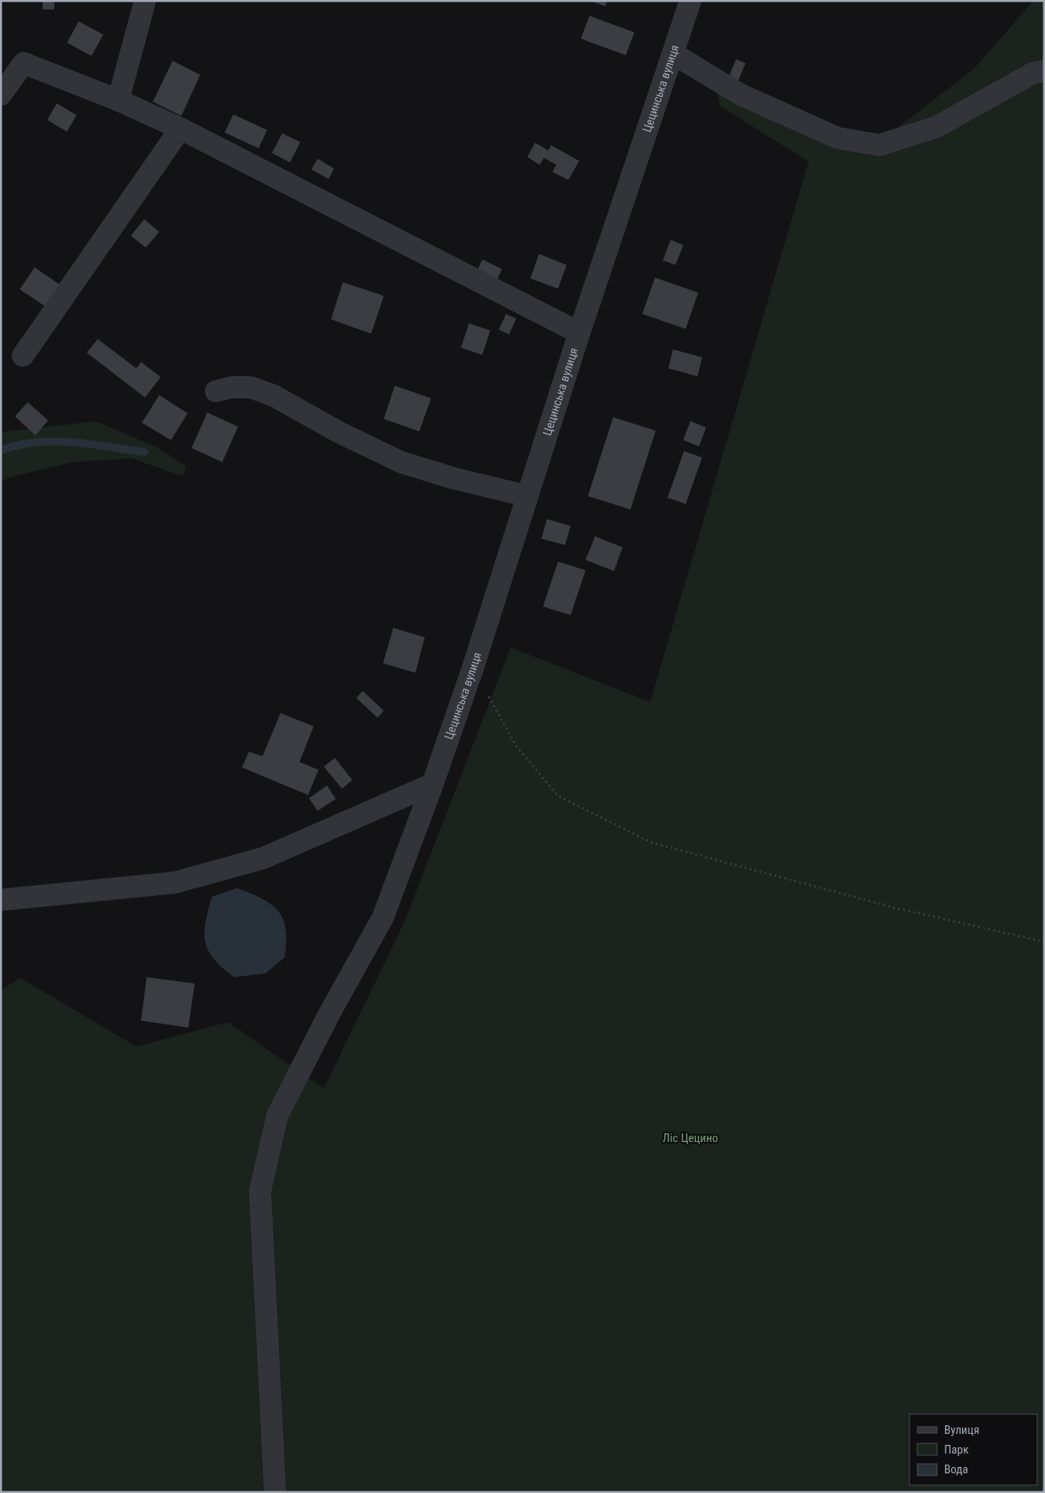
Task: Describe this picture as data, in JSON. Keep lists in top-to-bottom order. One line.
{"streets":{"street":["Цецинська вулиця"]},"parks":["Ліс Цецино"],"legend":["Вулиця","Парк","Вода"]}
